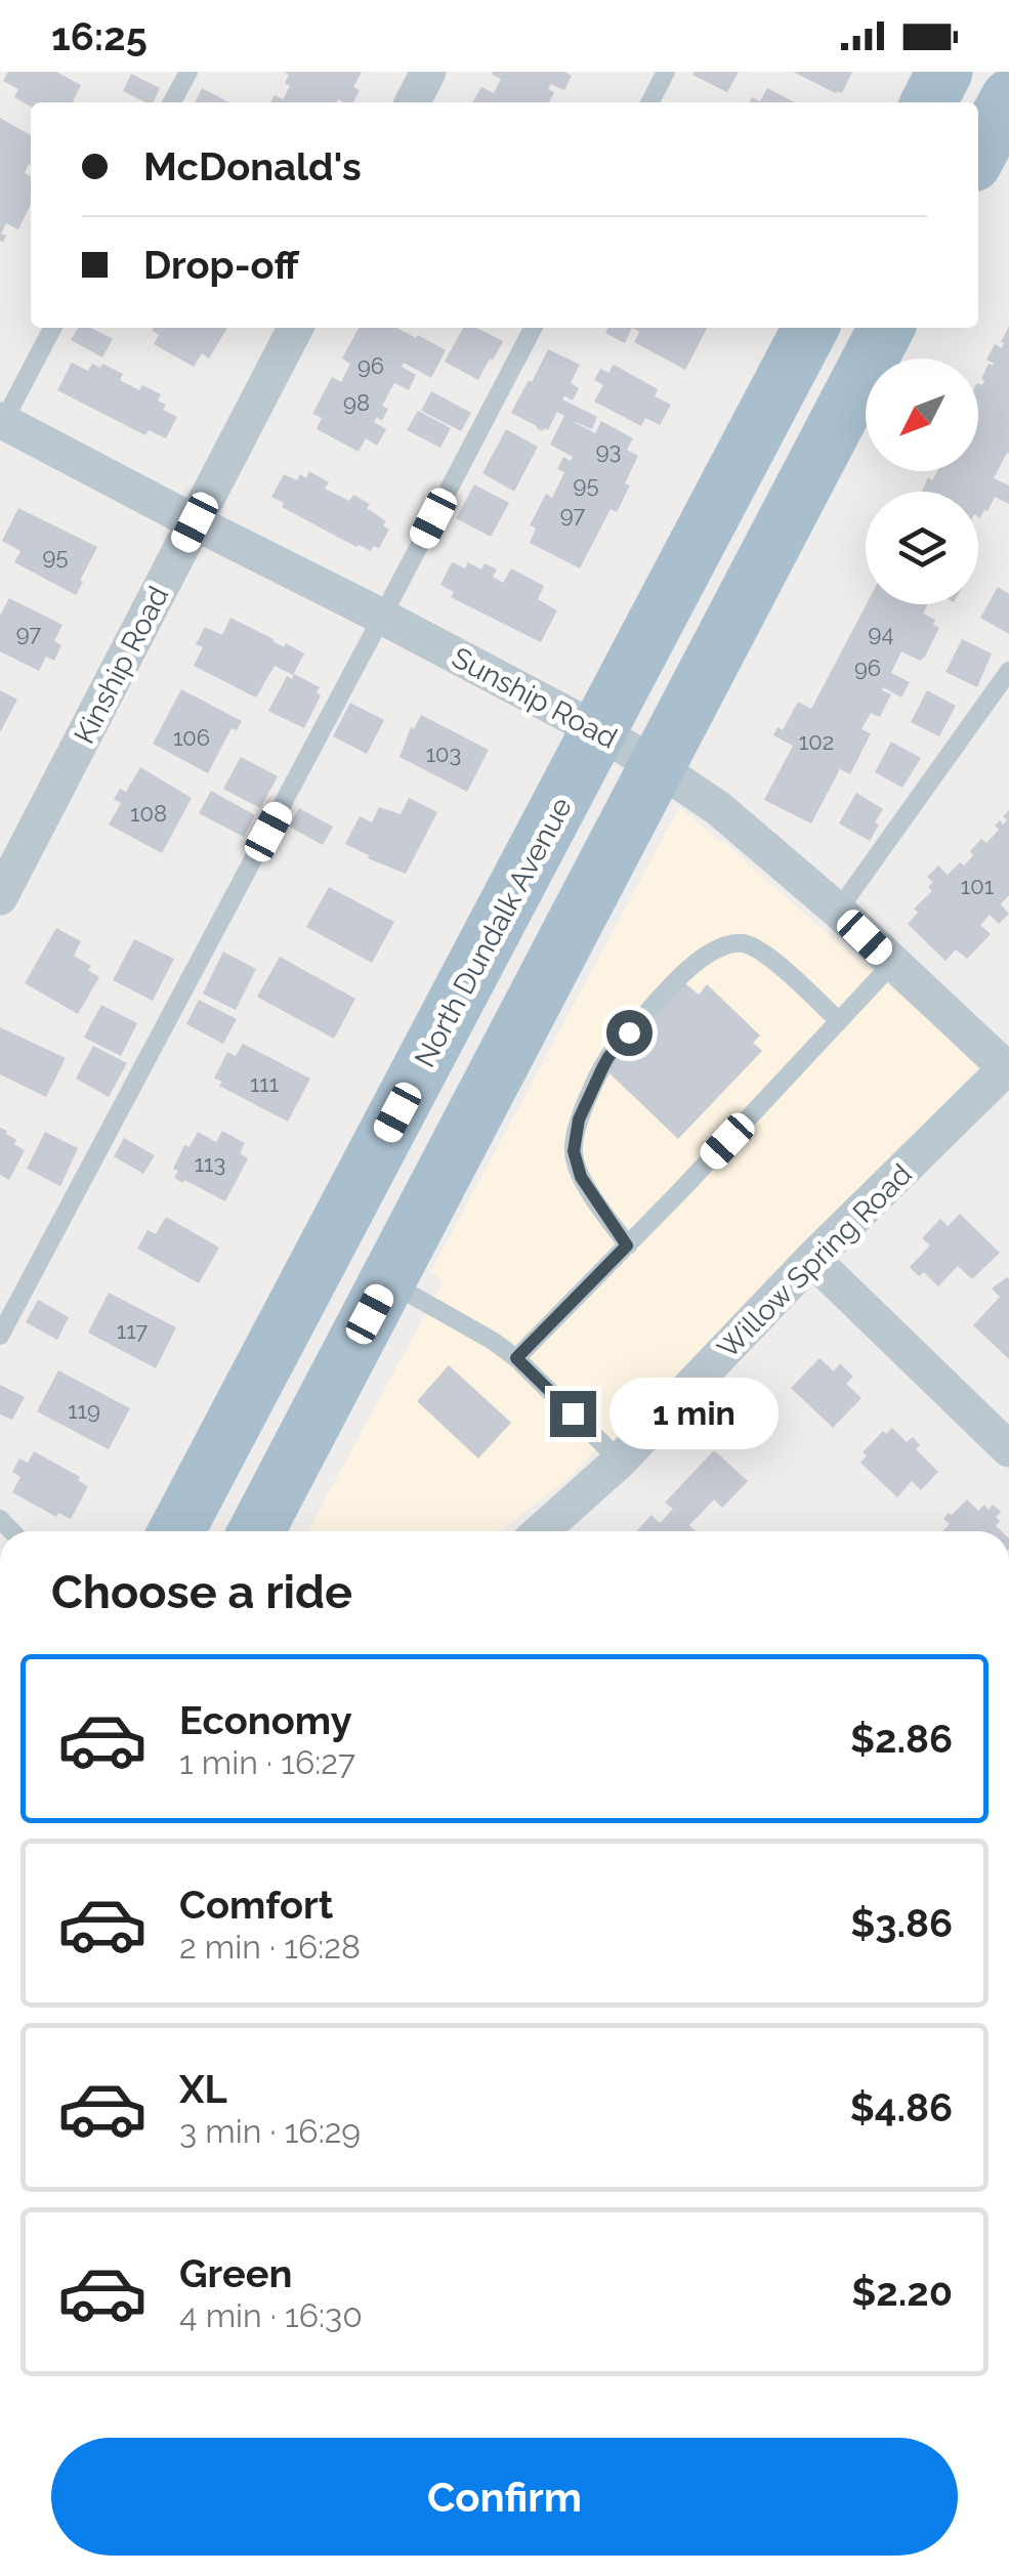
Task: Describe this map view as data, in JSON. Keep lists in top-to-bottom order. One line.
{"streets":{"main road":["North Dundalk Avenue"],"street":["Kinship Road","Sunship Road","Willow Spring Road"]},"crossings":[["Kinship Road","Sunship Road"],["Sunship Road","North Dundalk Avenue"],["Sunship Road","Willow Spring Road"]],"house_numbers":["96","98","93","95","97","95","97","94","96","106","102","103","108","101","111","113","117","119"],"north":"bottom left","page":{"status":"16:25","banner":["McDonald's","Drop-off"],"bubble":"1 min","heading":"Choose a ride","list":[{"name":"Economy","note":"1 min · 16:27","value":"$2.86"},{"name":"Comfort","note":"2 min · 16:28","value":"$3.86"},{"name":"XL","note":"3 min · 16:29","value":"$4.86"},{"name":"Green","note":"4 min · 16:30","value":"$2.20"}],"buttons":"Confirm"}}
